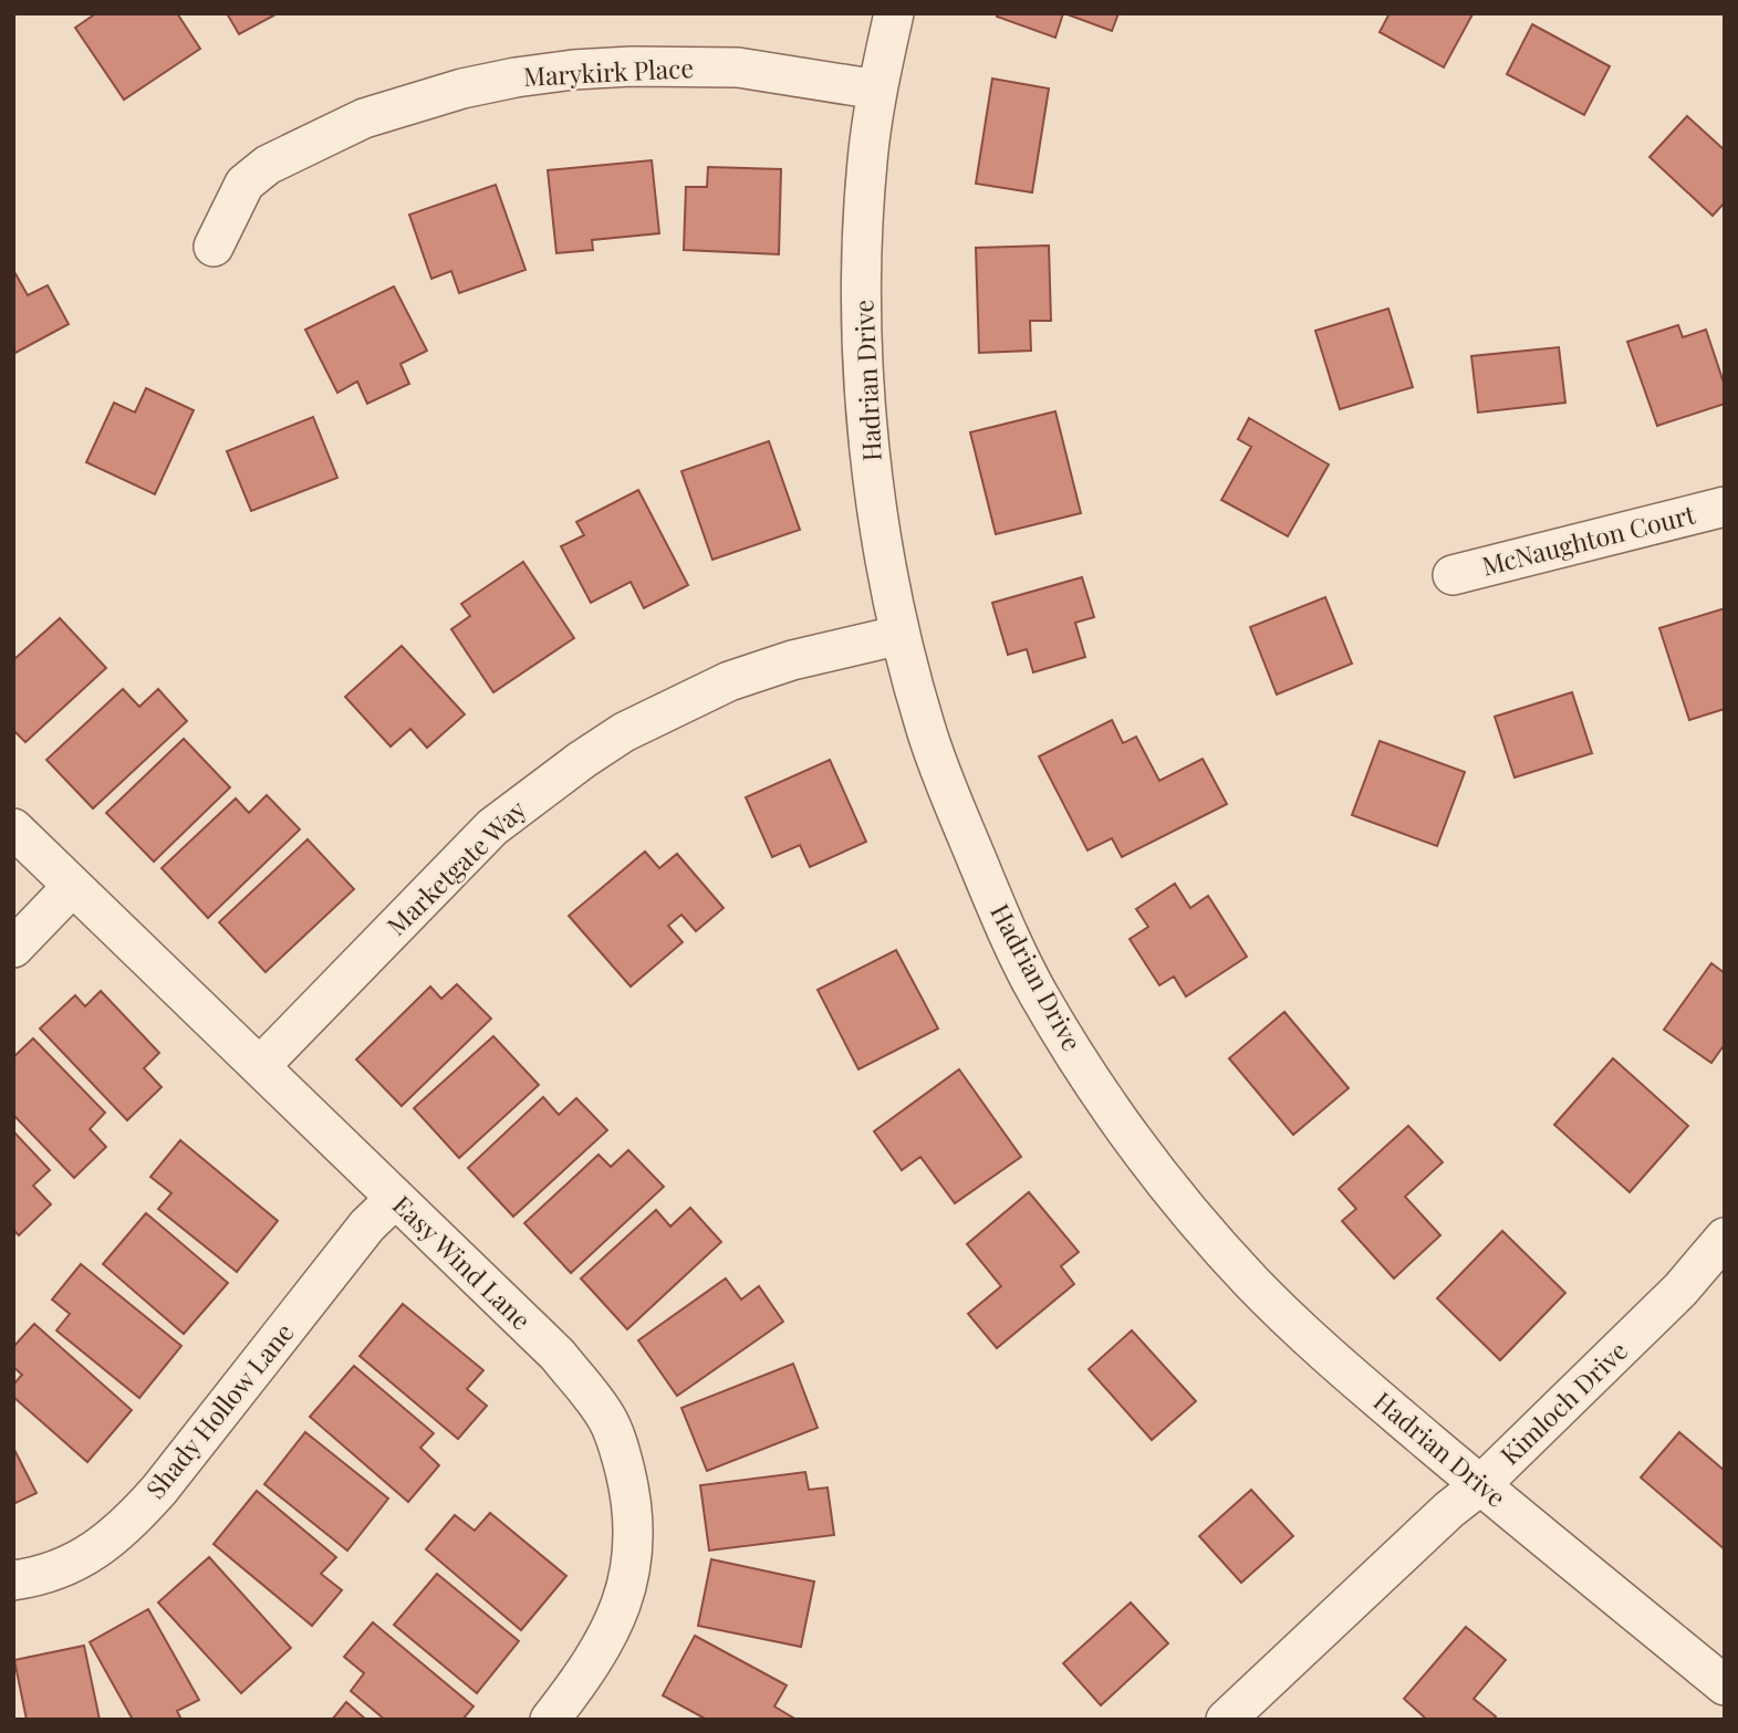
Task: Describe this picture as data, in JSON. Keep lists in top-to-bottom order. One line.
{"streets":{"street":["Marykirk Place","Hadrian Drive","McNaughton Court","Marketgate Way","Easy Wind Lane","Kimloch Drive","Shady Hollow Lane"]},"crossings":[["Marykirk Place","Hadrian Drive"],["Hadrian Drive","Marketgate Way"],["Hadrian Drive","Kimloch Drive"],["Marketgate Way","Easy Wind Lane"],["Easy Wind Lane","Shady Hollow Lane"]]}
